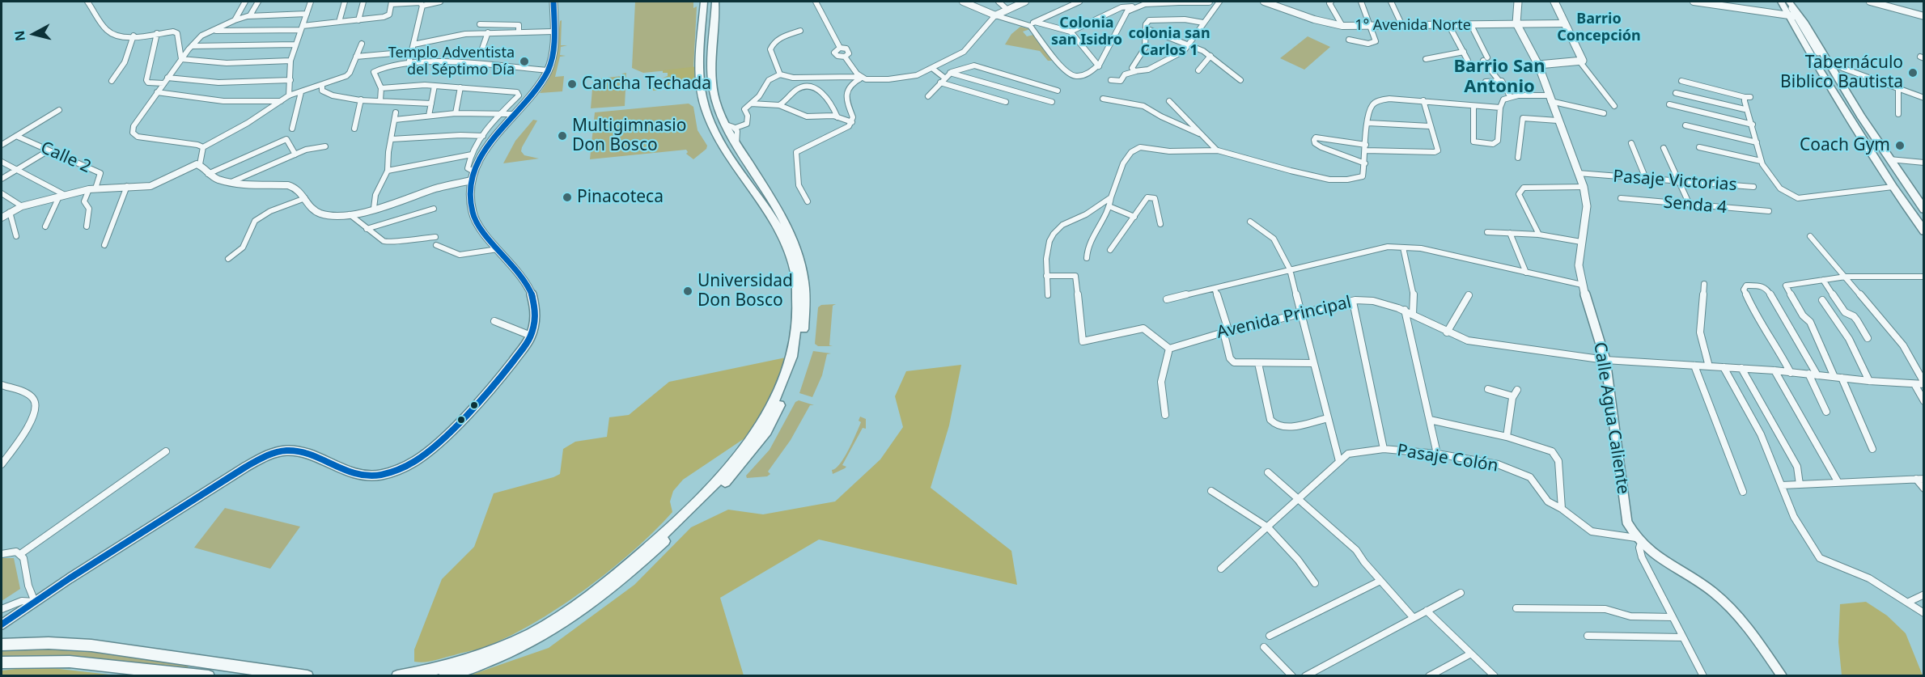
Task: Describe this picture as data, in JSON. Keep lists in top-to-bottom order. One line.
{"streets":{"main road":["Calle Agua Caliente"],"street":["1° Avenida Norte","Calle 2","Pasaje Victorias","Senda 4","Avenida Principal","Pasaje Colón"]},"crossings":[["1° Avenida Norte","Calle Agua Caliente"],["Pasaje Victorias","Calle Agua Caliente"],["Avenida Principal","Calle Agua Caliente"],["Calle Agua Caliente","Pasaje Colón"]],"districts":["Barrio Concepción","Colonia san Isidro","colonia san Carlos 1","Barrio San Antonio"],"places":["Templo Adventista del Séptimo Día","Tabernáculo Biblico Bautista","Cancha Techada","Multigimnasio Don Bosco","Coach Gym","Pinacoteca","Universidad Don Bosco"],"north":"left"}
